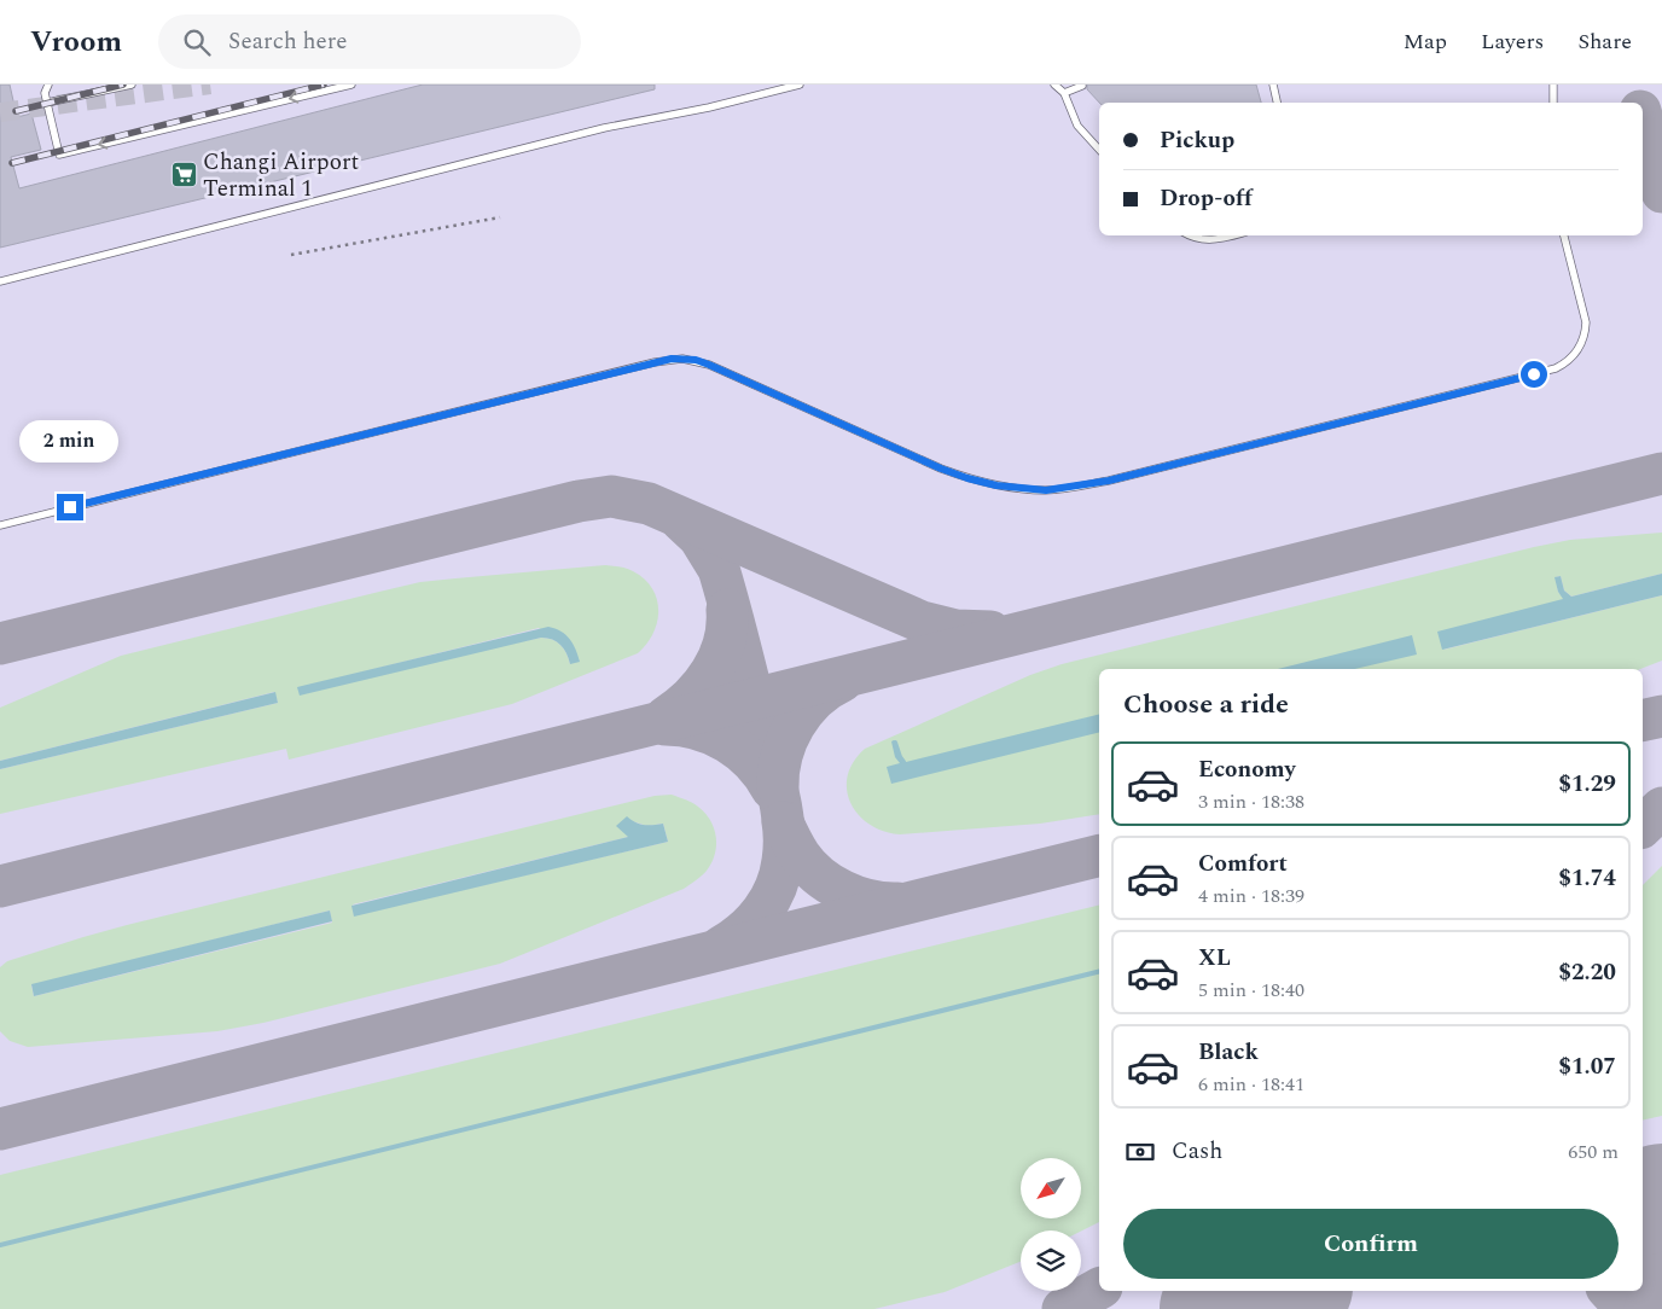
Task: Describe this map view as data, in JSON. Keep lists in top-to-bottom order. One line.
{"places":{"supermarket":["Changi Airport Terminal 1"]},"north":"bottom left","page":{"header":"Vroom","search":"Search here","nav":["Map","Layers","Share"],"banner":["Pickup","Drop-off"],"bubble":"2 min","heading":"Choose a ride","list":[{"name":"Economy","note":"3 min · 18:38","value":"$1.29"},{"name":"Comfort","note":"4 min · 18:39","value":"$1.74"},{"name":"XL","note":"5 min · 18:40","value":"$2.20"},{"name":"Black","note":"6 min · 18:41","value":"$1.07"}],"pay":["Cash","650 m"],"buttons":"Confirm"}}
